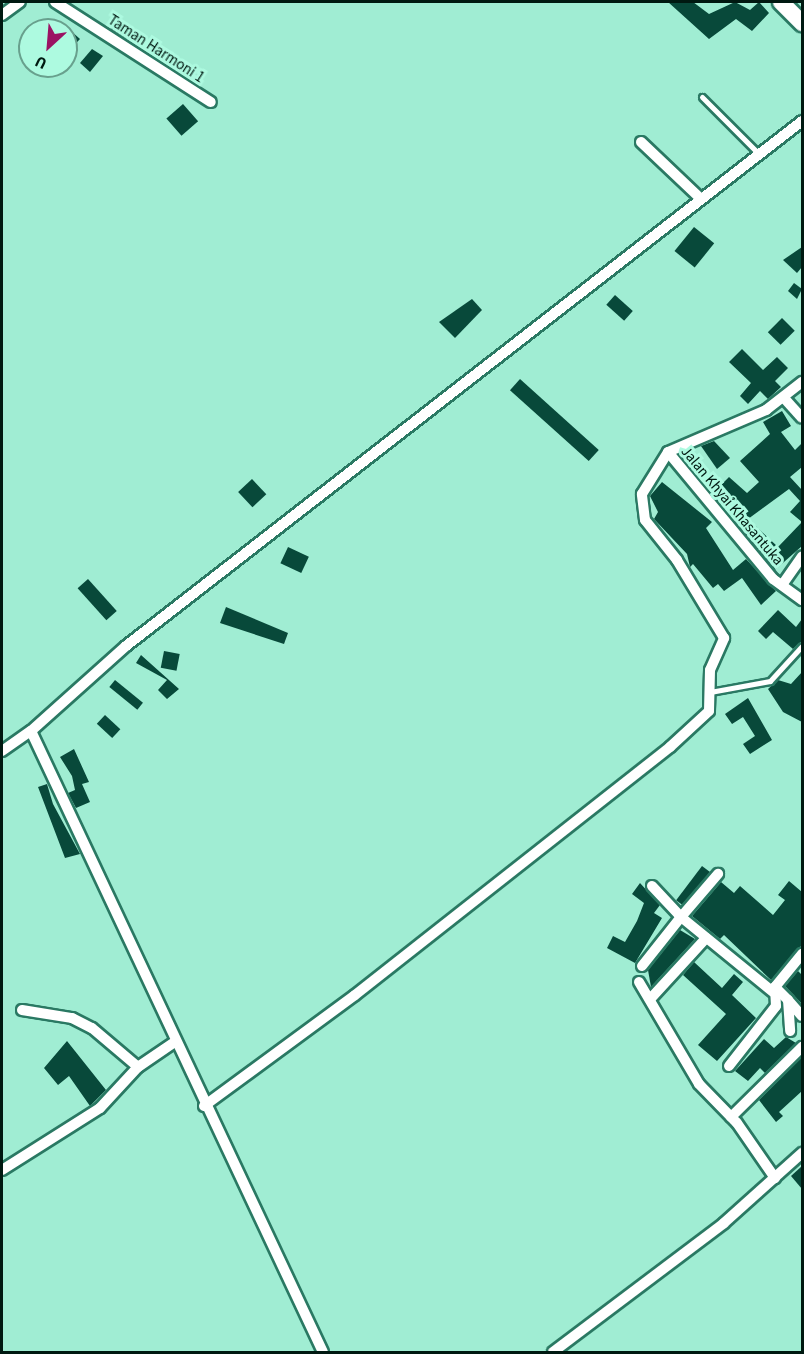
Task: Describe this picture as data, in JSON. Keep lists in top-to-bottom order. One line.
{"streets":{"street":["Taman Harmoni 1","Jalan Khyai Khasantuka"]},"north":"bottom left"}
